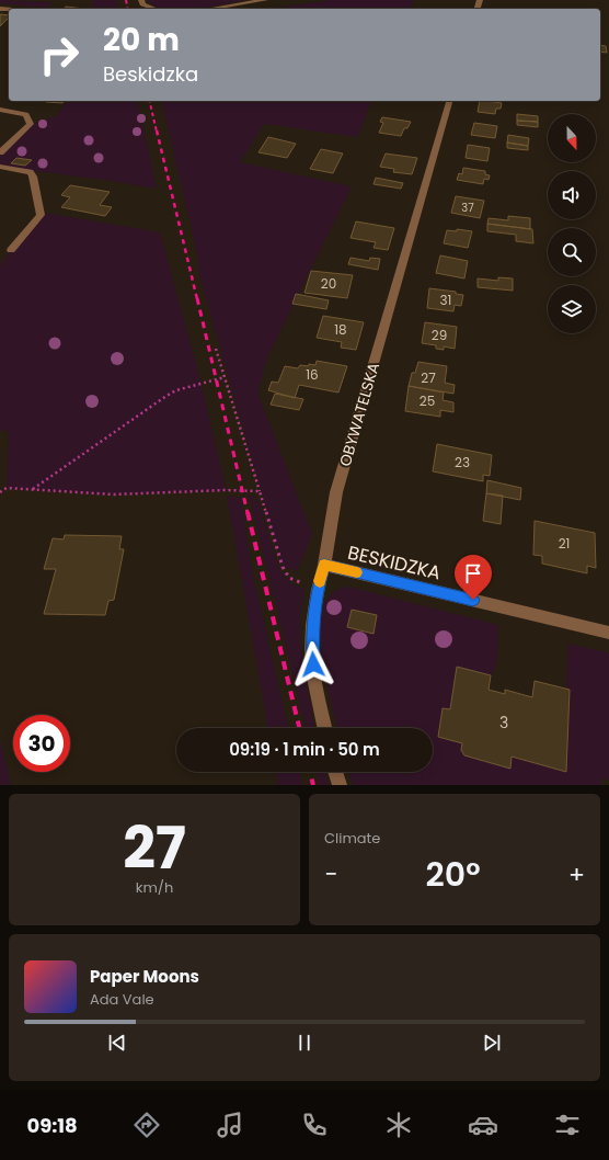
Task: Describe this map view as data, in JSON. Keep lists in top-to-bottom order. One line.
{"streets":{"street":["OBYWATELSKA","BESKIDZKA"]},"crossings":[["OBYWATELSKA","BESKIDZKA"]],"house_numbers":["37","20","31","18","29","16","27","25","23","21","3"],"north":"bottom","page":{"turn":["20 m","Beskidzka"],"limit":"30","trip":"09:19 · 1 min · 50 m","tile":[["27","km/h"],"Climate"],"heat":["−","20°","+"],"song":["Paper Moons","Ada Vale"],"tabs":"09:18"}}
